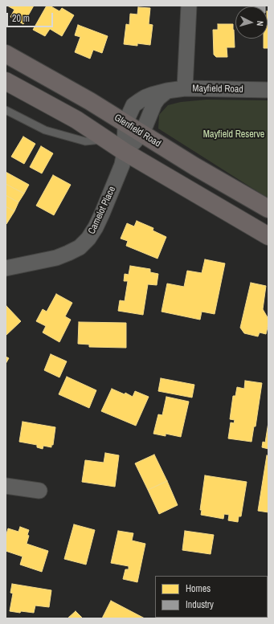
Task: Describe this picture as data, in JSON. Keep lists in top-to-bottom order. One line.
{"streets":{"main road":["Glenfield Road"],"street":["Mayfield Road","Camelot Place"]},"crossings":[["Mayfield Road","Glenfield Road"],["Mayfield Road","Camelot Place"],["Glenfield Road","Camelot Place"]],"parks":["Mayfield Reserve"],"legend":["Homes","Industry"],"scale_bar":"20 m","north":"right"}
